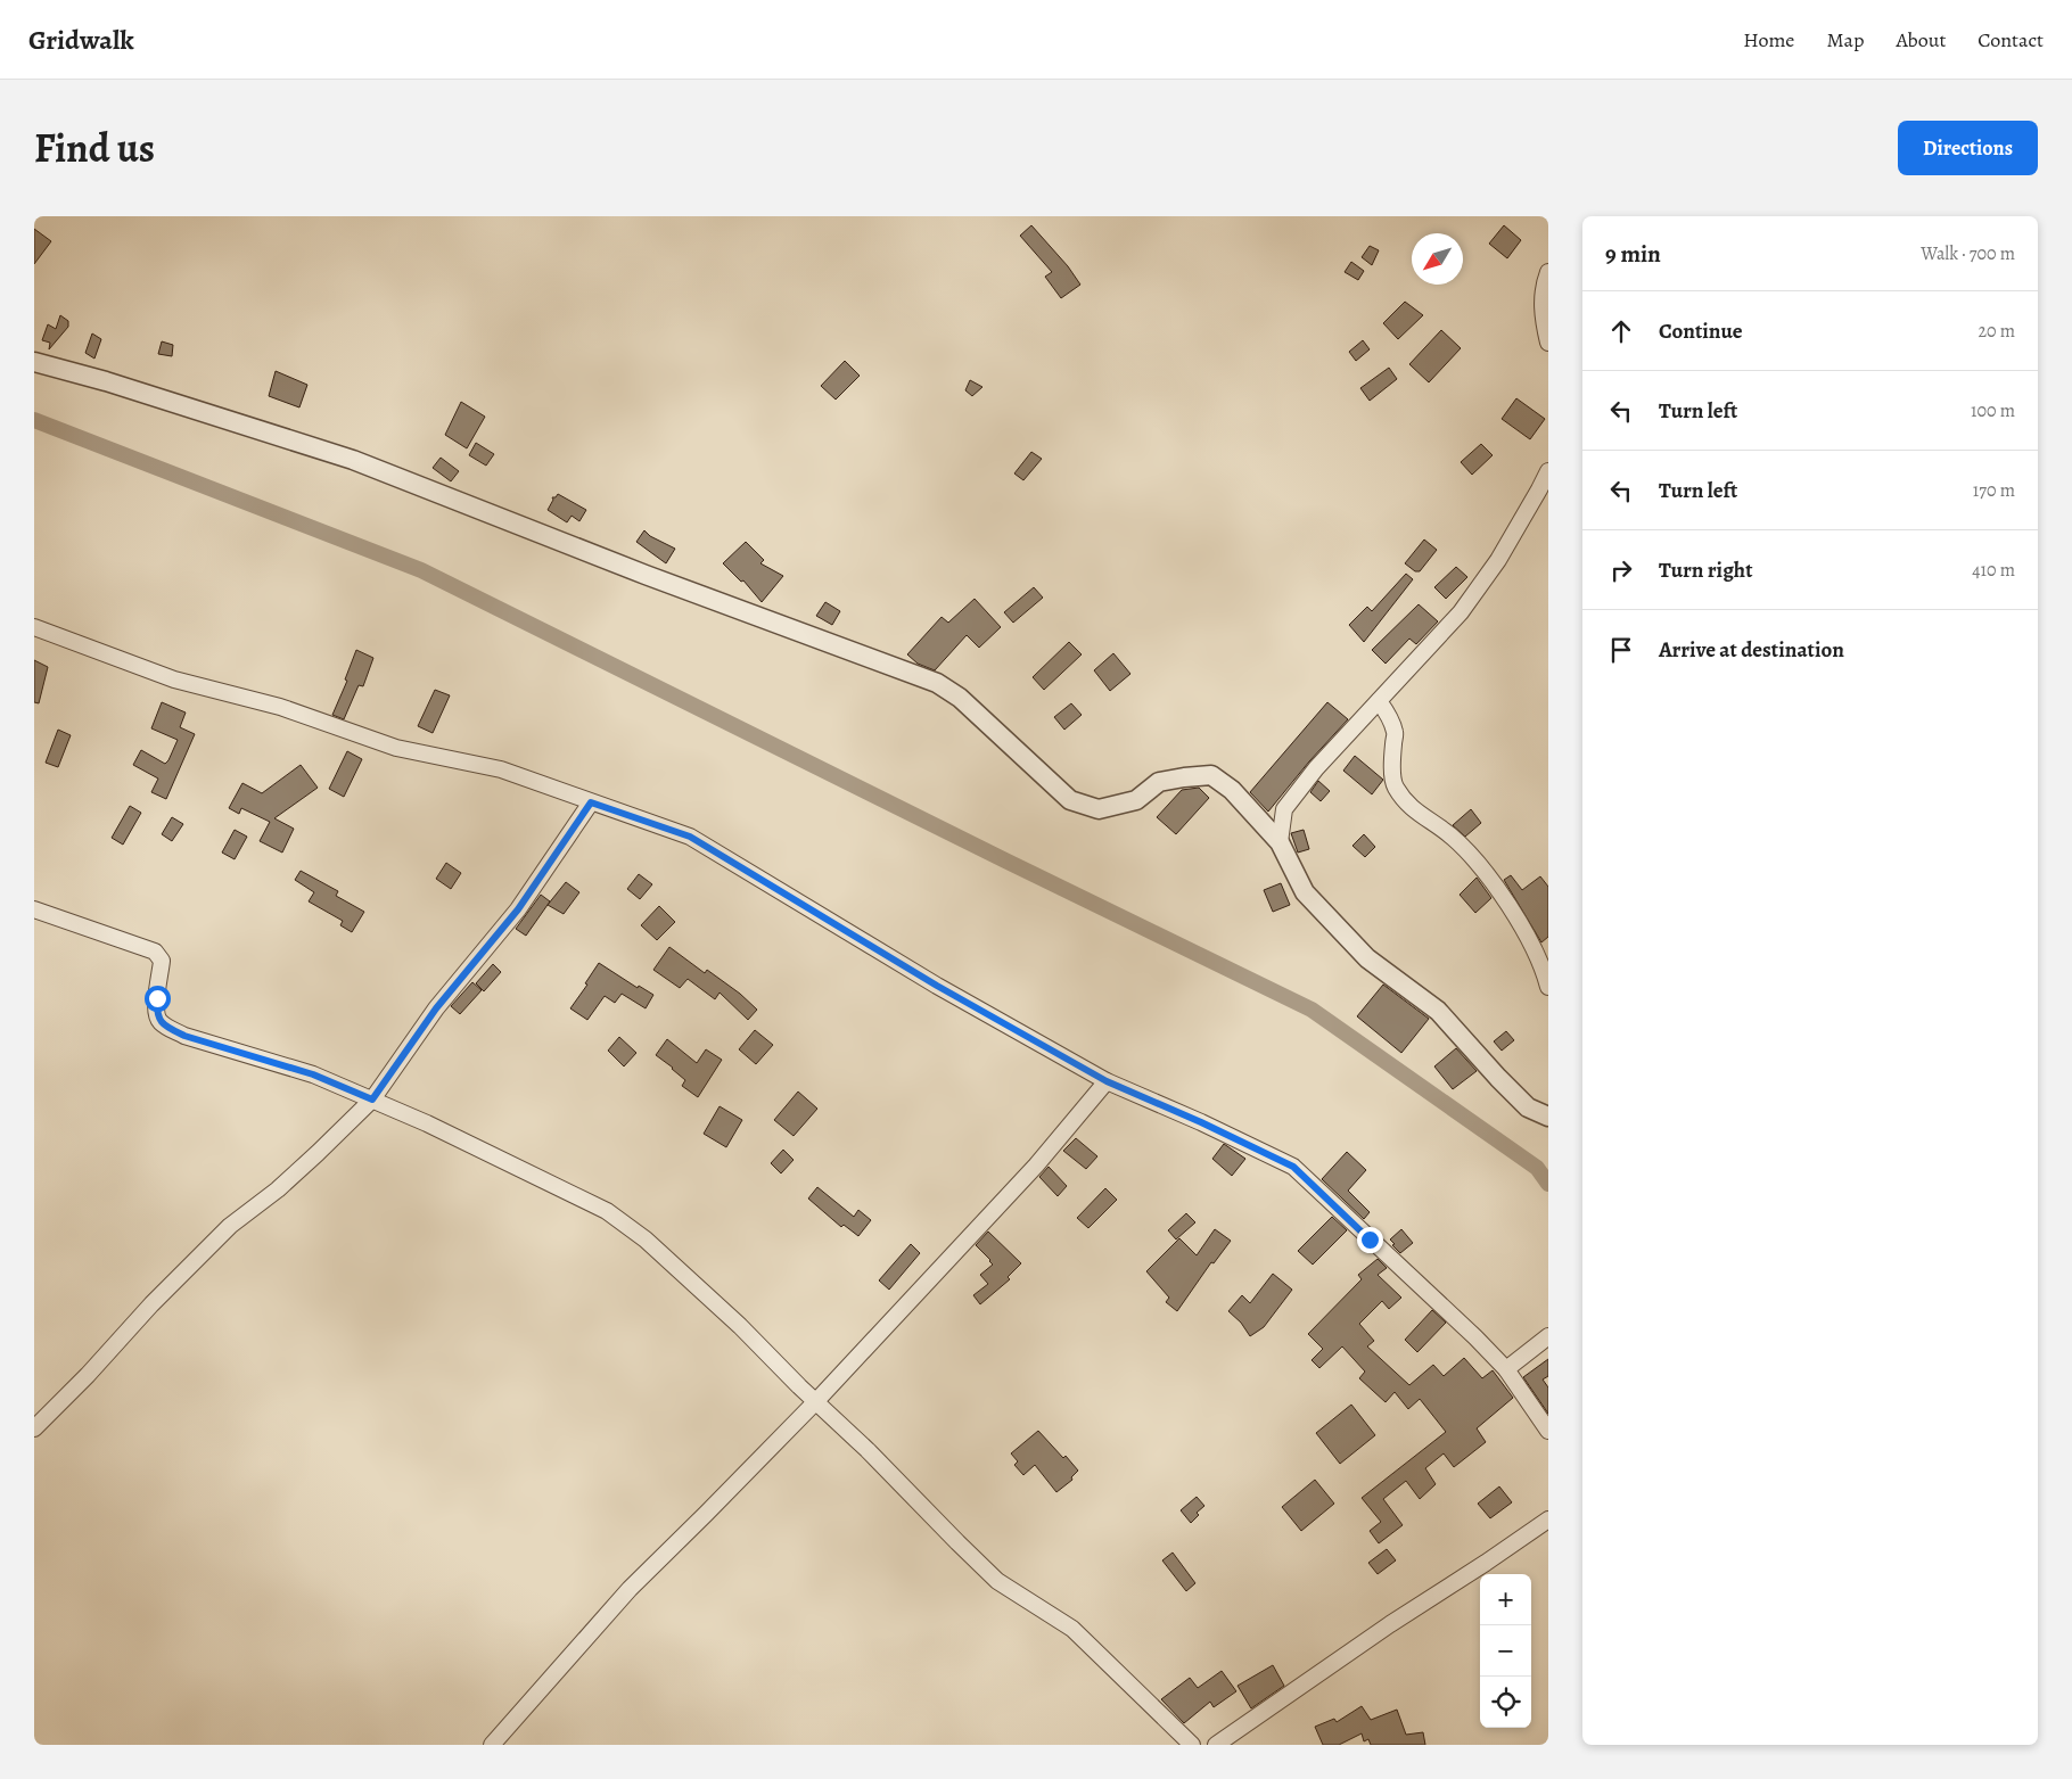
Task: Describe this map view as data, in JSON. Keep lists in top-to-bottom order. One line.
{"north":"bottom left","page":{"header":"Gridwalk","nav":["Home","Map","About","Contact"],"title":"Find us","buttons":"Directions","heading":["9 min","Walk · 700 m"],"list":[["Continue","20 m"],["Turn left","100 m"],["Turn left","170 m"],["Turn right","410 m"],"Arrive at destination"],"map_buttons":["+","−"]}}
